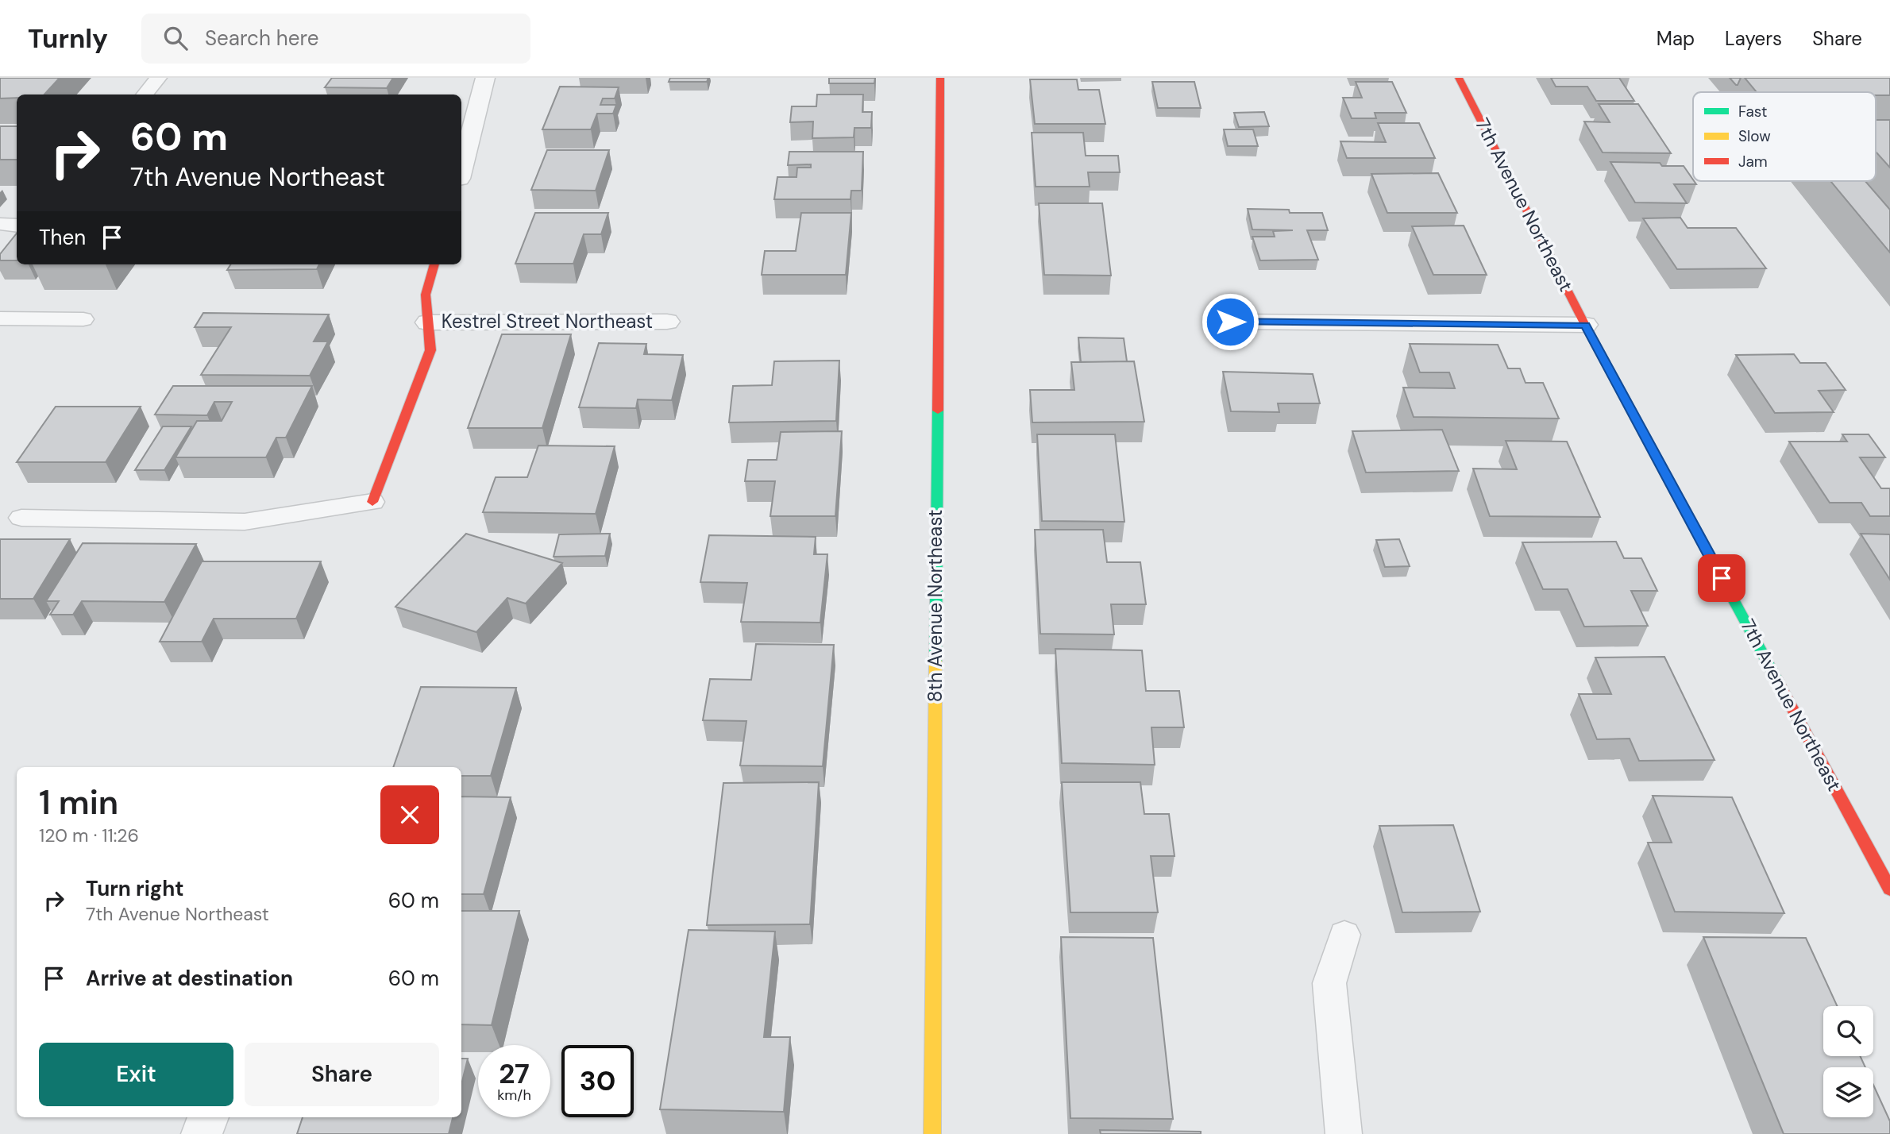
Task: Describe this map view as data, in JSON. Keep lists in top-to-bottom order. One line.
{"streets":{"street":["7th Avenue Northeast","Kestrel Street Northeast","8th Avenue Northeast"]},"legend":["Fast","Slow","Jam"],"page":{"header":"Turnly","search":"Search here","nav":["Map","Layers","Share"],"turn":["60 m","7th Avenue Northeast"],"then":"Then","heading":["1 min","120 m · 11:26"],"list":[{"name":"Turn right","note":"7th Avenue Northeast","value":"60 m"},{"name":"Arrive at destination","value":"60 m"}],"buttons":["Exit","Share"],"speed":"27 km/h","limit":"30"}}
